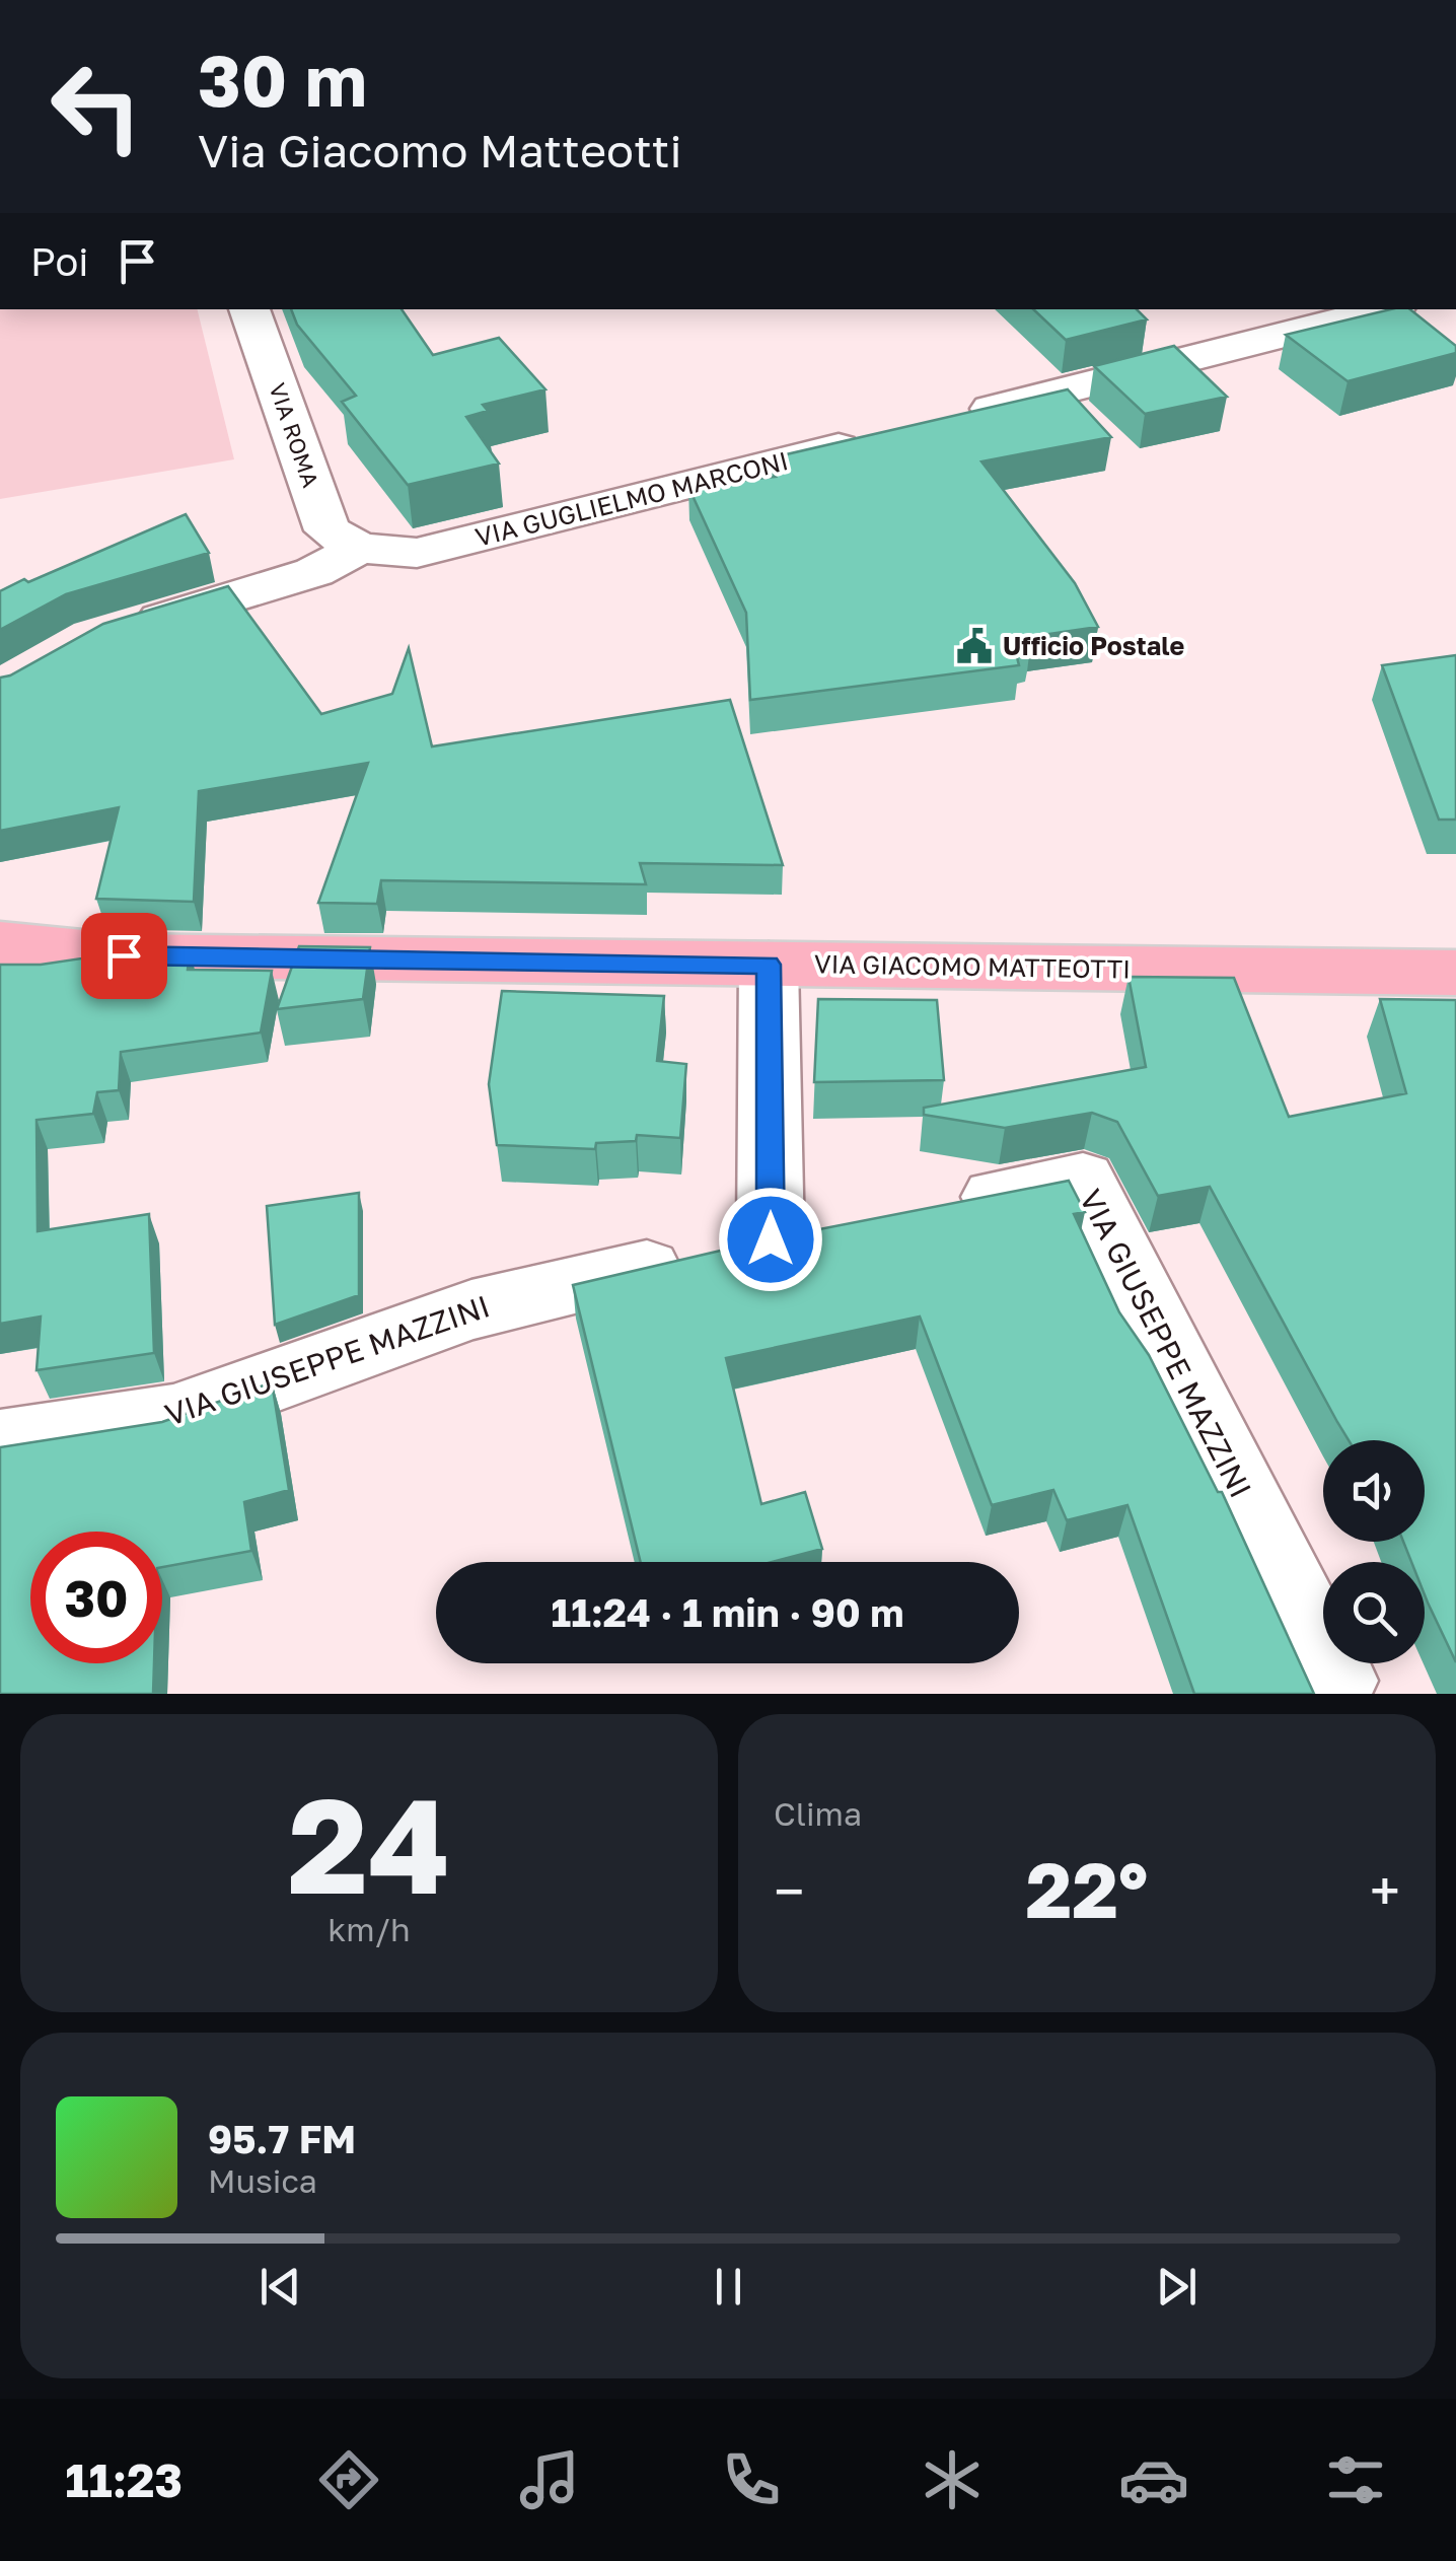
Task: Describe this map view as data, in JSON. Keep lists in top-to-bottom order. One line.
{"streets":{"main road":["VIA GIACOMO MATTEOTTI"],"street":["VIA ROMA","VIA GUGLIELMO MARCONI","VIA GIUSEPPE MAZZINI"]},"crossings":[["VIA ROMA","VIA GUGLIELMO MARCONI"],["VIA GIACOMO MATTEOTTI","VIA GIUSEPPE MAZZINI"]],"places":{"public building":["Ufficio Postale"]},"page":{"turn":["30 m","Via Giacomo Matteotti"],"then":"Poi","limit":"30","trip":"11:24 · 1 min · 90 m","tile":[["24","km/h"],"Clima"],"heat":["−","22°","+"],"song":["95.7 FM","Musica"],"tabs":"11:23"}}
